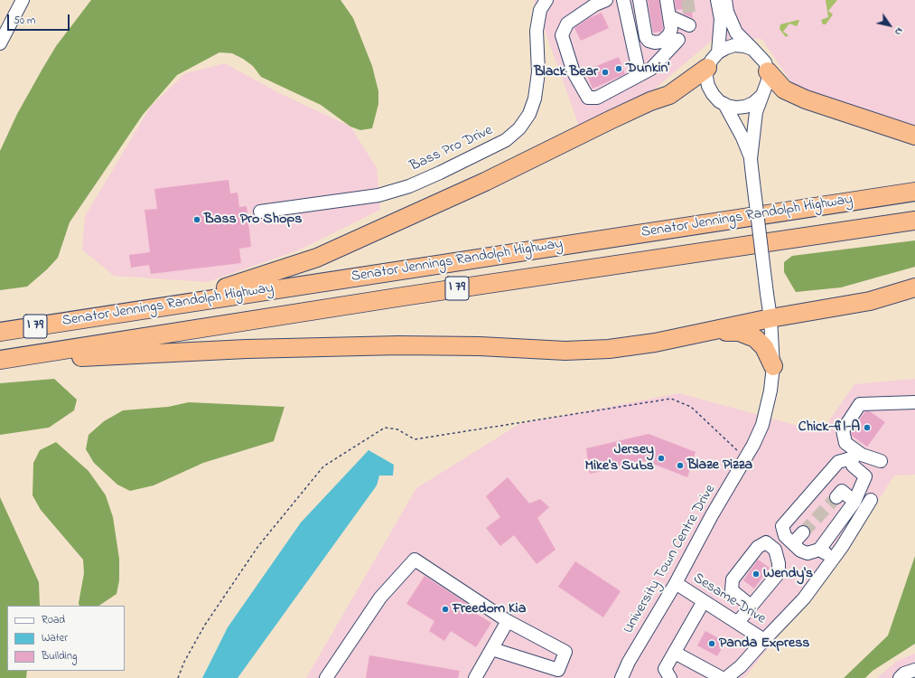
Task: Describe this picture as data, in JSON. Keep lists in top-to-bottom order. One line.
{"streets":{"highway":["Senator Jennings Randolph Highway","I 79"],"street":["Bass Pro Drive","University Town Centre Drive","Sesame Drive"]},"crossings":[["University Town Centre Drive","Sesame Drive"]],"places":["Dunkin'","Black Bear","Bass Pro Shops","Chick-fil-A","Jersey Mike's Subs","Blaze Pizza","Wendy's","Freedom Kia","Panda Express"],"legend":["Road","Water","Building"],"scale_bar":"50 m","north":"bottom right"}
